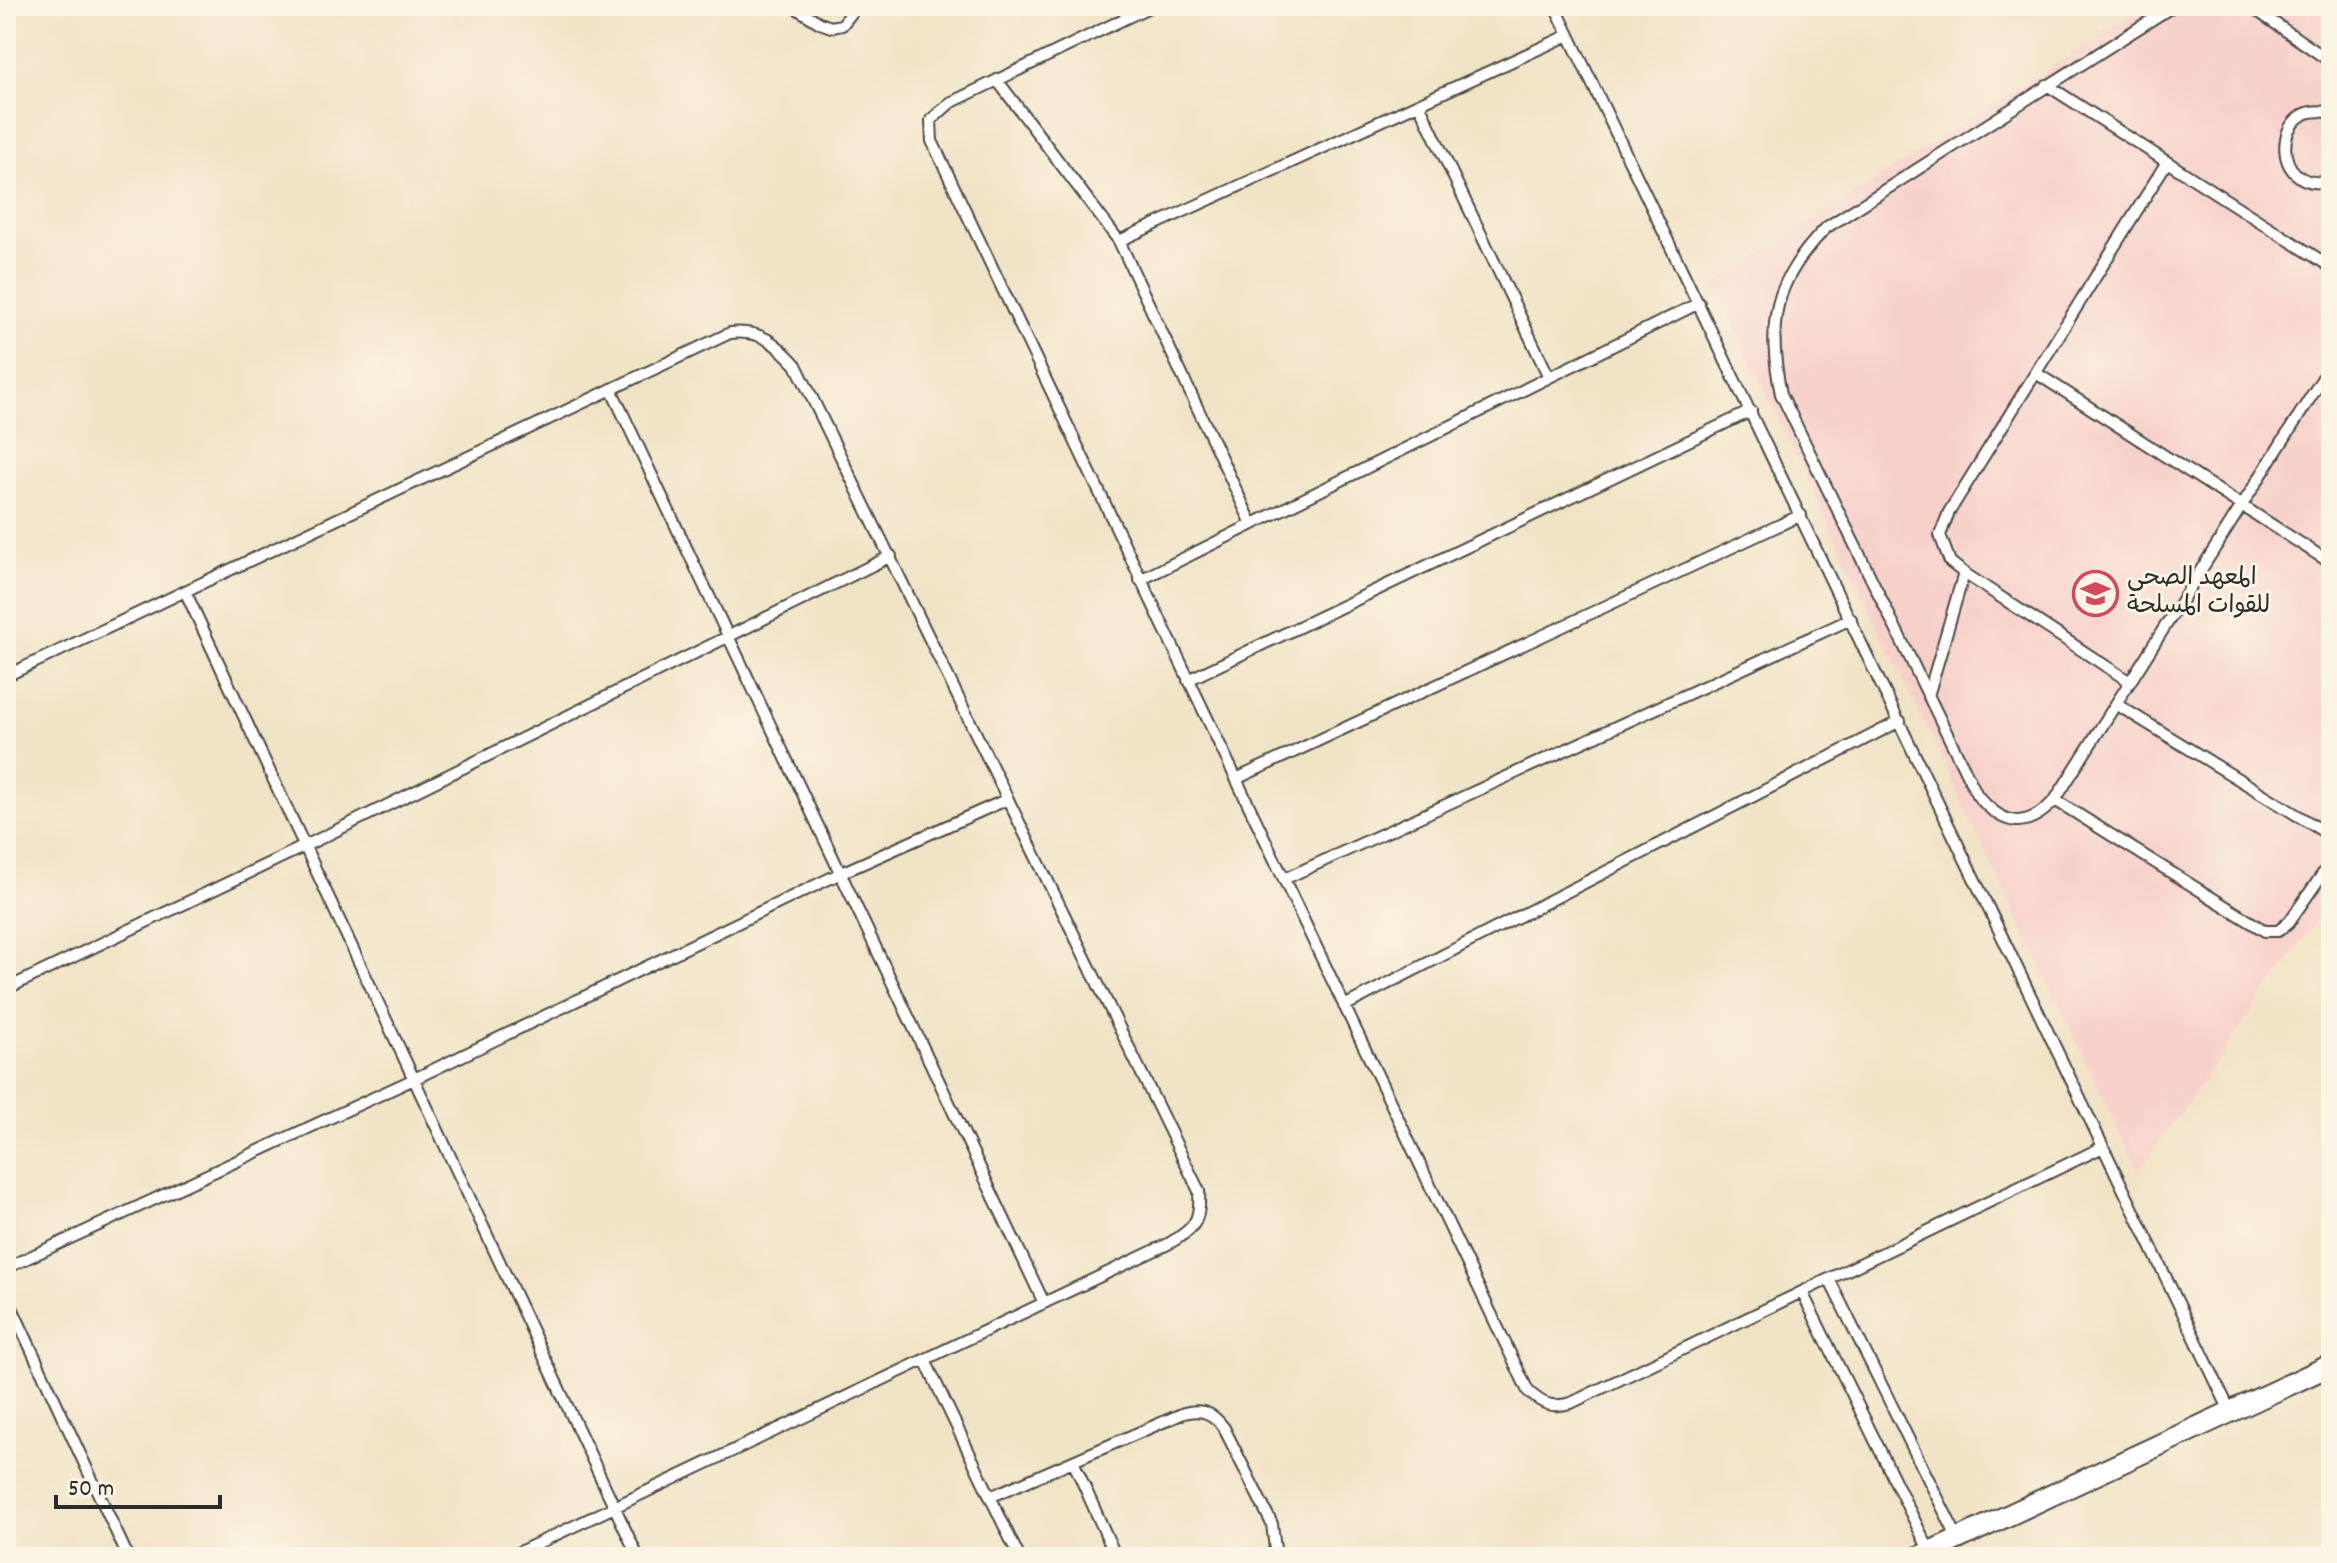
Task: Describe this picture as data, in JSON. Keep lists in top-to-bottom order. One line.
{"places":{"school or university":["المعهد الصحي للقوات المسلحة"]},"scale_bar":"50 m"}
